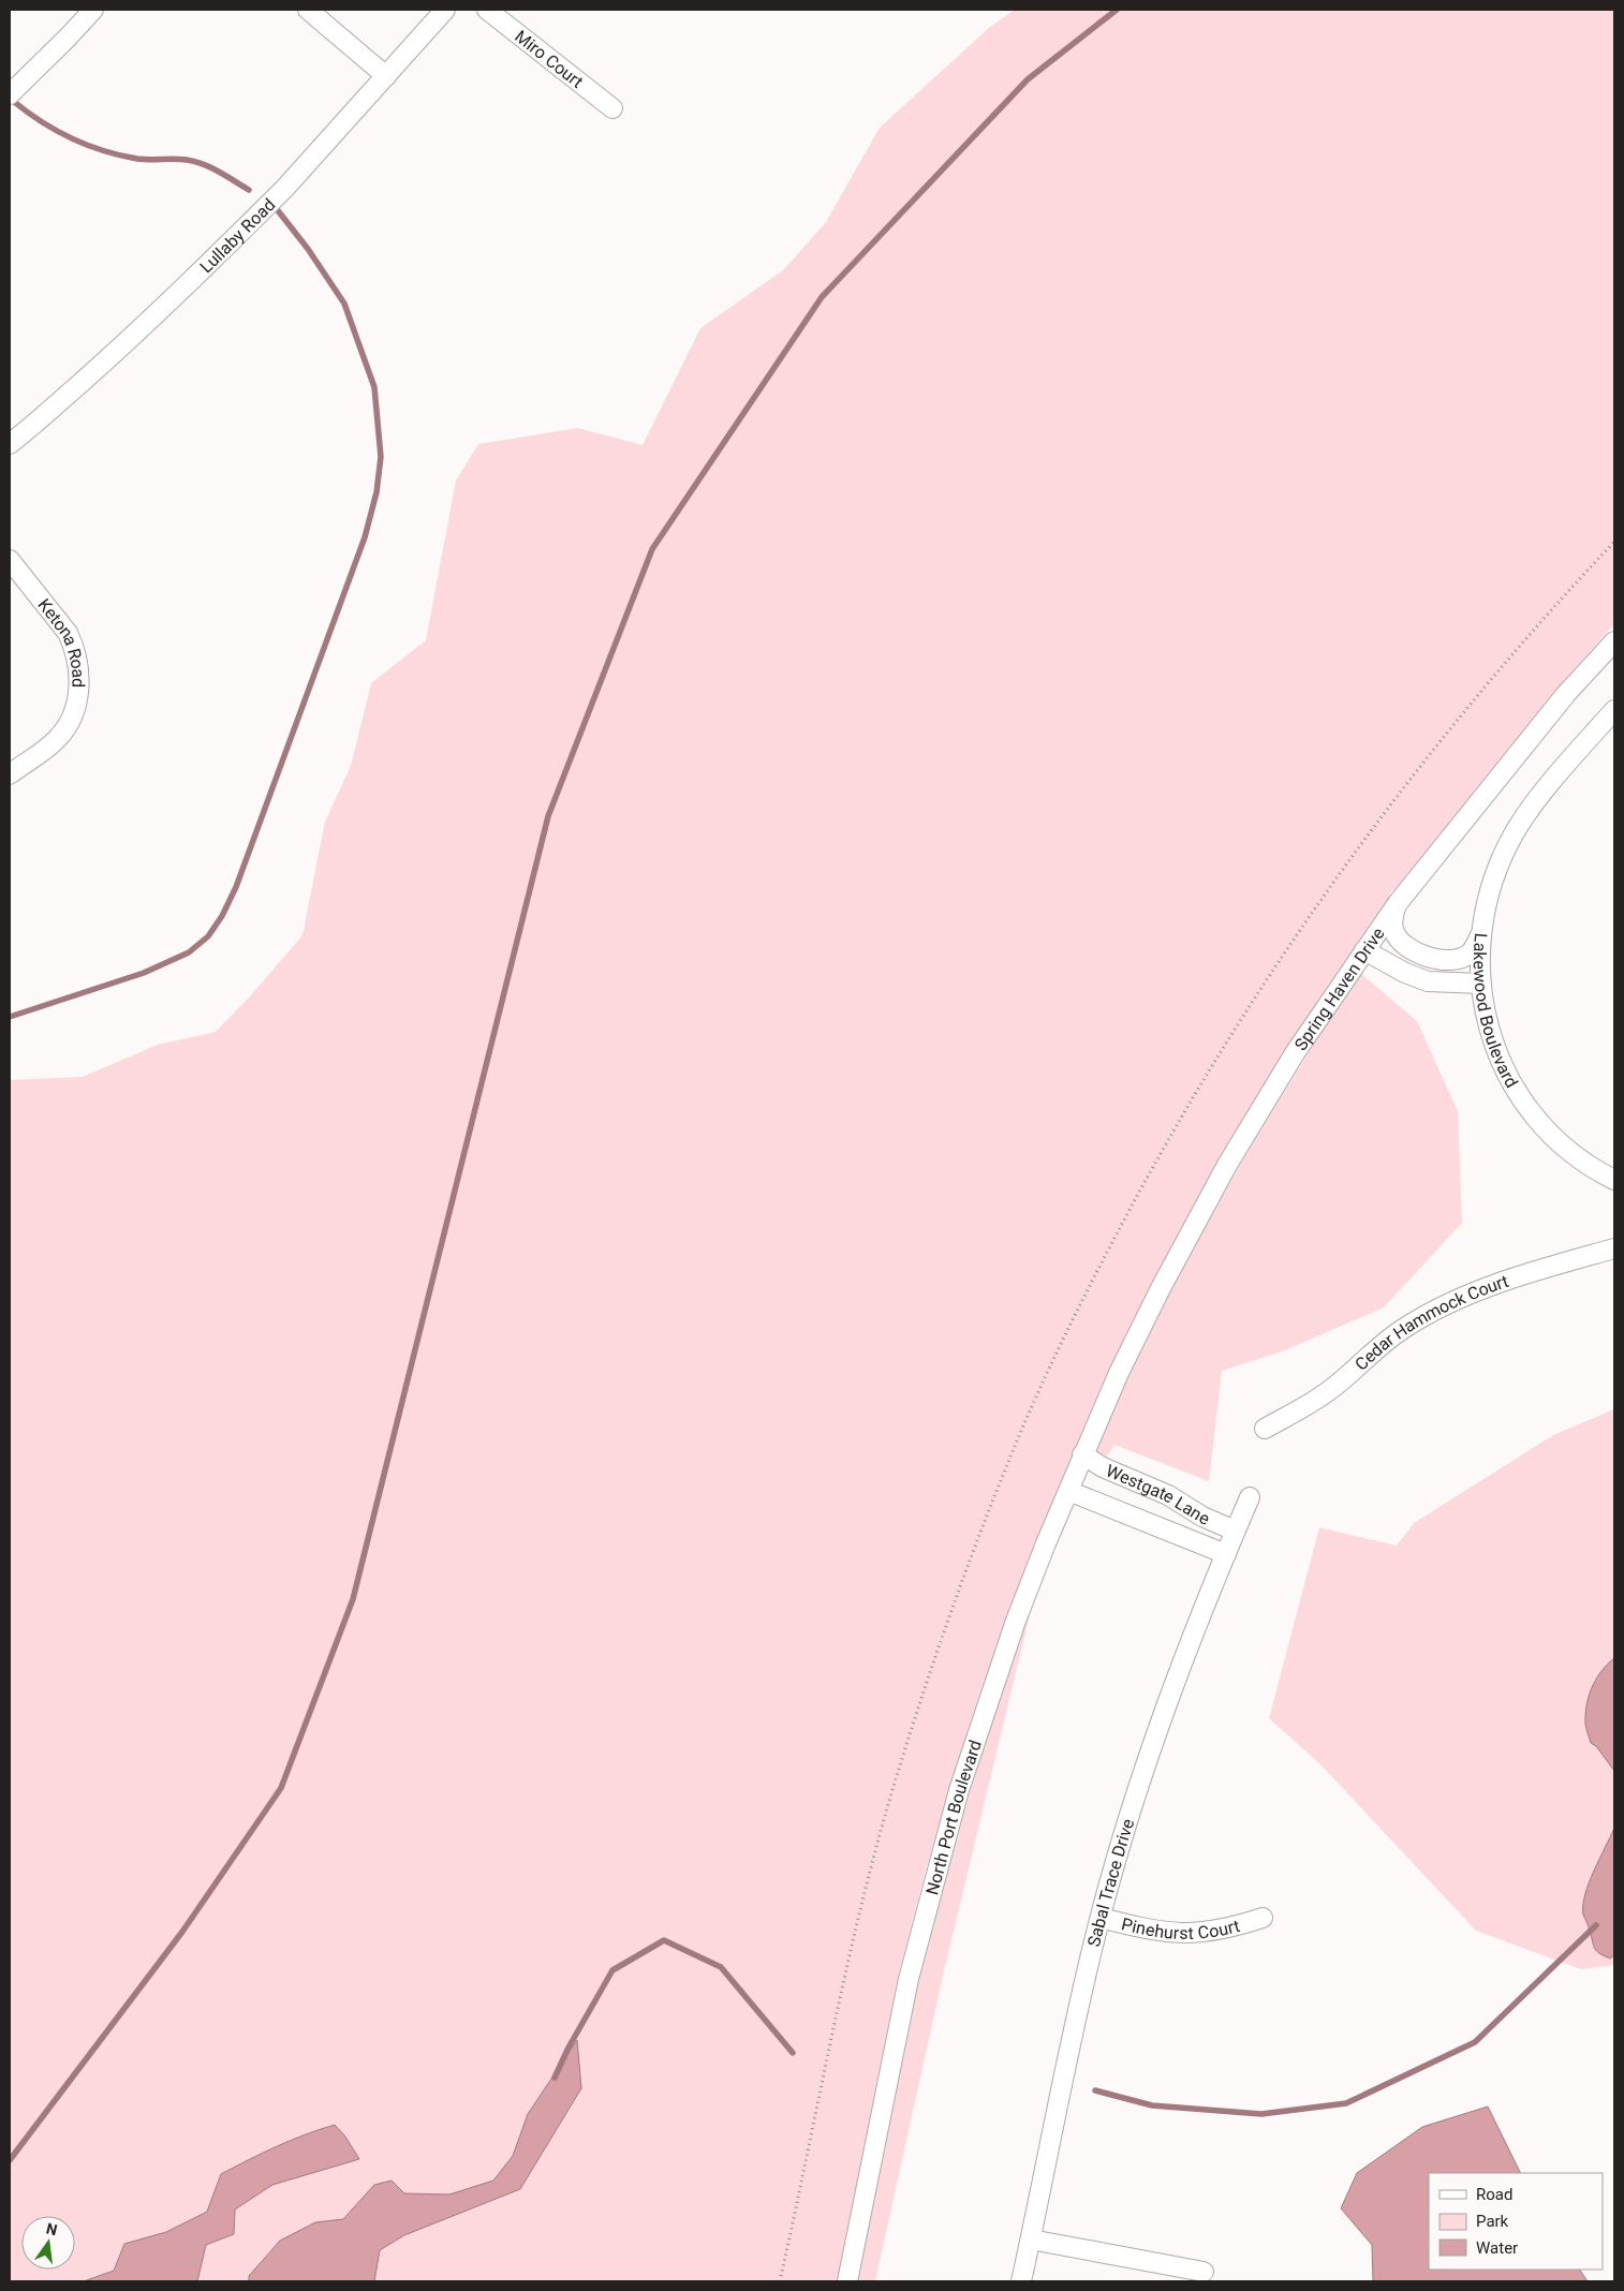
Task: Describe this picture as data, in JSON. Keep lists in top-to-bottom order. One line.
{"streets":{"street":["Miro Court","Lullaby Road","Ketona Road","Spring Haven Drive","Lakewood Boulevard","Cedar Hammock Court","Westgate Lane","North Port Boulevard","Sabal Trace Drive","Pinehurst Court"]},"crossings":[["Spring Haven Drive","North Port Boulevard"],["Westgate Lane","North Port Boulevard"],["Westgate Lane","Sabal Trace Drive"],["Sabal Trace Drive","Pinehurst Court"]],"legend":["Road","Park","Water"],"north":"top"}
